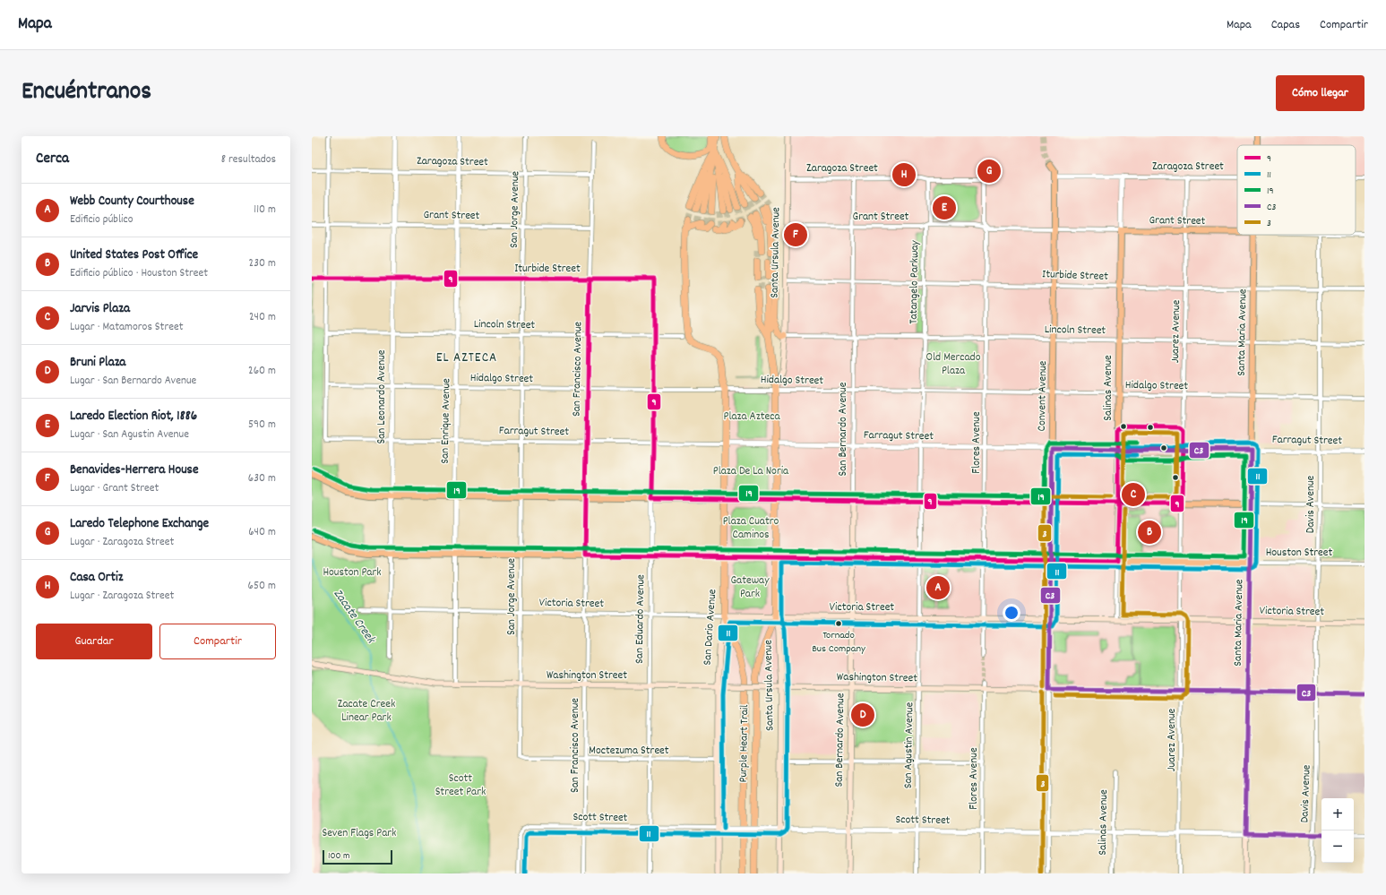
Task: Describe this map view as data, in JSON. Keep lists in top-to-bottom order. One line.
{"streets":{"highway":["Santa Ursula Avenue","San Dario Avenue","Purple Heart Trail"],"main road":["Grant Street","Santa Maria Avenue","Salinas Avenue","Convent Avenue","San Bernardo Avenue","Houston Street","Victoria Street","Washington Street"],"street":["Zaragoza Street","San Jorge Avenue","Iturbide Street","Tatangelo Parkway","Lincoln Street","Juarez Avenue","San Francisco Avenue","Hidalgo Street","San Leonardo Avenue","San Enrique Avenue","Farragut Street","Flores Avenue","Davis Avenue","San Eduardo Avenue","San Agustin Avenue","Moctezuma Street","Scott Street"]},"crossings":[["Zaragoza Street","San Jorge Avenue"],["Zaragoza Street","Grant Street"],["Zaragoza Street","Santa Ursula Avenue"],["Zaragoza Street","Juarez Avenue"],["Zaragoza Street","San Francisco Avenue"],["Zaragoza Street","Salinas Avenue"],["Zaragoza Street","Convent Avenue"],["Zaragoza Street","San Leonardo Avenue"],["Zaragoza Street","San Enrique Avenue"],["Zaragoza Street","San Bernardo Avenue"],["San Jorge Avenue","Grant Street"],["San Jorge Avenue","Iturbide Street"],["San Jorge Avenue","Lincoln Street"],["San Jorge Avenue","Hidalgo Street"],["San Jorge Avenue","Farragut Street"],["San Jorge Avenue","Houston Street"],["San Jorge Avenue","Victoria Street"],["San Jorge Avenue","Washington Street"],["San Jorge Avenue","Moctezuma Street"],["Grant Street","Santa Ursula Avenue"],["Grant Street","Tatangelo Parkway"],["Grant Street","Juarez Avenue"],["Grant Street","San Francisco Avenue"],["Grant Street","Salinas Avenue"],["Grant Street","Convent Avenue"],["Grant Street","San Leonardo Avenue"],["Grant Street","San Enrique Avenue"],["Grant Street","San Bernardo Avenue"],["Grant Street","Flores Avenue"],["Santa Ursula Avenue","Iturbide Street"],["Santa Ursula Avenue","Lincoln Street"],["Santa Ursula Avenue","Hidalgo Street"],["Santa Ursula Avenue","Farragut Street"],["Santa Ursula Avenue","Houston Street"],["Santa Ursula Avenue","Victoria Street"],["Santa Ursula Avenue","Washington Street"],["Santa Ursula Avenue","Purple Heart Trail"],["Santa Ursula Avenue","Scott Street"],["Iturbide Street","Tatangelo Parkway"],["Iturbide Street","Juarez Avenue"],["Iturbide Street","Santa Maria Avenue"],["Iturbide Street","San Francisco Avenue"],["Iturbide Street","Salinas Avenue"],["Iturbide Street","Convent Avenue"],["Iturbide Street","San Leonardo Avenue"],["Iturbide Street","San Enrique Avenue"],["Iturbide Street","San Bernardo Avenue"],["Iturbide Street","Flores Avenue"],["Iturbide Street","Davis Avenue"],["Iturbide Street","San Eduardo Avenue"],["Tatangelo Parkway","Lincoln Street"],["Tatangelo Parkway","San Agustin Avenue"],["Lincoln Street","Juarez Avenue"],["Lincoln Street","Santa Maria Avenue"],["Lincoln Street","San Francisco Avenue"],["Lincoln Street","Salinas Avenue"],["Lincoln Street","Convent Avenue"],["Lincoln Street","San Leonardo Avenue"],["Lincoln Street","San Enrique Avenue"],["Lincoln Street","San Bernardo Avenue"],["Lincoln Street","Flores Avenue"],["Lincoln Street","Davis Avenue"],["Lincoln Street","San Eduardo Avenue"],["Lincoln Street","San Agustin Avenue"],["Juarez Avenue","Hidalgo Street"],["Juarez Avenue","Farragut Street"],["Juarez Avenue","Houston Street"],["Juarez Avenue","Victoria Street"],["Juarez Avenue","Washington Street"],["Juarez Avenue","Scott Street"],["Santa Maria Avenue","Hidalgo Street"],["Santa Maria Avenue","Farragut Street"],["Santa Maria Avenue","Houston Street"],["Santa Maria Avenue","Victoria Street"],["Santa Maria Avenue","Washington Street"],["Santa Maria Avenue","Scott Street"],["San Francisco Avenue","Hidalgo Street"],["San Francisco Avenue","Farragut Street"],["San Francisco Avenue","Houston Street"],["San Francisco Avenue","Victoria Street"],["San Francisco Avenue","Washington Street"],["San Francisco Avenue","Moctezuma Street"],["San Francisco Avenue","Scott Street"],["Hidalgo Street","Salinas Avenue"],["Hidalgo Street","Convent Avenue"],["Hidalgo Street","San Leonardo Avenue"],["Hidalgo Street","San Enrique Avenue"],["Hidalgo Street","San Bernardo Avenue"],["Hidalgo Street","Farragut Street"],["Hidalgo Street","Flores Avenue"],["Hidalgo Street","Davis Avenue"],["Hidalgo Street","San Eduardo Avenue"],["Hidalgo Street","San Dario Avenue"],["Hidalgo Street","San Agustin Avenue"],["Salinas Avenue","Farragut Street"],["Salinas Avenue","Houston Street"],["Salinas Avenue","Victoria Street"],["Salinas Avenue","Scott Street"],["Convent Avenue","Farragut Street"],["Convent Avenue","Houston Street"],["Convent Avenue","Victoria Street"],["Convent Avenue","Washington Street"],["Convent Avenue","Scott Street"],["San Leonardo Avenue","Farragut Street"],["San Leonardo Avenue","Houston Street"],["San Leonardo Avenue","Victoria Street"],["San Enrique Avenue","Farragut Street"],["San Enrique Avenue","Houston Street"],["San Enrique Avenue","Victoria Street"],["San Enrique Avenue","Washington Street"],["San Bernardo Avenue","Farragut Street"],["San Bernardo Avenue","Houston Street"],["San Bernardo Avenue","Victoria Street"],["San Bernardo Avenue","Washington Street"],["San Bernardo Avenue","Scott Street"],["Farragut Street","Flores Avenue"],["Farragut Street","Davis Avenue"],["Farragut Street","San Eduardo Avenue"],["Farragut Street","San Dario Avenue"],["Farragut Street","San Agustin Avenue"],["Flores Avenue","Houston Street"],["Flores Avenue","Victoria Street"],["Flores Avenue","Washington Street"],["Flores Avenue","Scott Street"],["Davis Avenue","Houston Street"],["Davis Avenue","Victoria Street"],["Davis Avenue","Washington Street"],["Davis Avenue","Scott Street"],["Houston Street","San Eduardo Avenue"],["Houston Street","San Dario Avenue"],["Houston Street","San Agustin Avenue"],["Victoria Street","San Eduardo Avenue"],["Victoria Street","San Dario Avenue"],["Victoria Street","Purple Heart Trail"],["Victoria Street","San Agustin Avenue"],["San Eduardo Avenue","Washington Street"],["San Eduardo Avenue","Moctezuma Street"],["San Eduardo Avenue","Scott Street"],["San Dario Avenue","Washington Street"],["San Dario Avenue","Purple Heart Trail"],["San Dario Avenue","Moctezuma Street"],["San Dario Avenue","Scott Street"],["Washington Street","San Agustin Avenue"],["San Agustin Avenue","Scott Street"]],"districts":["EL AZTECA"],"water":["Zacate Creek"],"parks":["Old Mercado Plaza","Plaza Azteca","Plaza De La Noria","Plaza Cuatro Caminos","Houston Park","Gateway Park","Zacate Creek Linear Park","Scott Street Park","Seven Flags Park"],"places":["Tornado Bus Company"],"lines":["transit line 9","transit line 3","transit line 19","transit line 11","transit line C3"],"legend":["9","11","19","C3","3"],"scale_bar":"100 m","page":{"header":"Mapa","nav":["Mapa","Capas","Compartir"],"title":"Encuéntranos","buttons":["Cómo llegar",["Guardar","Compartir"]],"heading":["Cerca","8 resultados"],"pins":["G","H","E","F","C","B","A","D"],"list":[{"mark":"A","name":"Webb County Courthouse","note":"Edificio público","value":"110 m"},{"mark":"B","name":"United States Post Office","note":"Edificio público · Houston Street","value":"230 m"},{"mark":"C","name":"Jarvis Plaza","note":"Lugar · Matamoros Street","value":"240 m"},{"mark":"D","name":"Bruni Plaza","note":"Lugar · San Bernardo Avenue","value":"260 m"},{"mark":"E","name":"Laredo Election Riot, 1886","note":"Lugar · San Agustin Avenue","value":"590 m"},{"mark":"F","name":"Benavides-Herrera House","note":"Lugar · Grant Street","value":"630 m"},{"mark":"G","name":"Laredo Telephone Exchange","note":"Lugar · Zaragoza Street","value":"640 m"},{"mark":"H","name":"Casa Ortiz","note":"Lugar · Zaragoza Street","value":"650 m"}],"map_buttons":["+","−"],"scale":"100 m"}}
